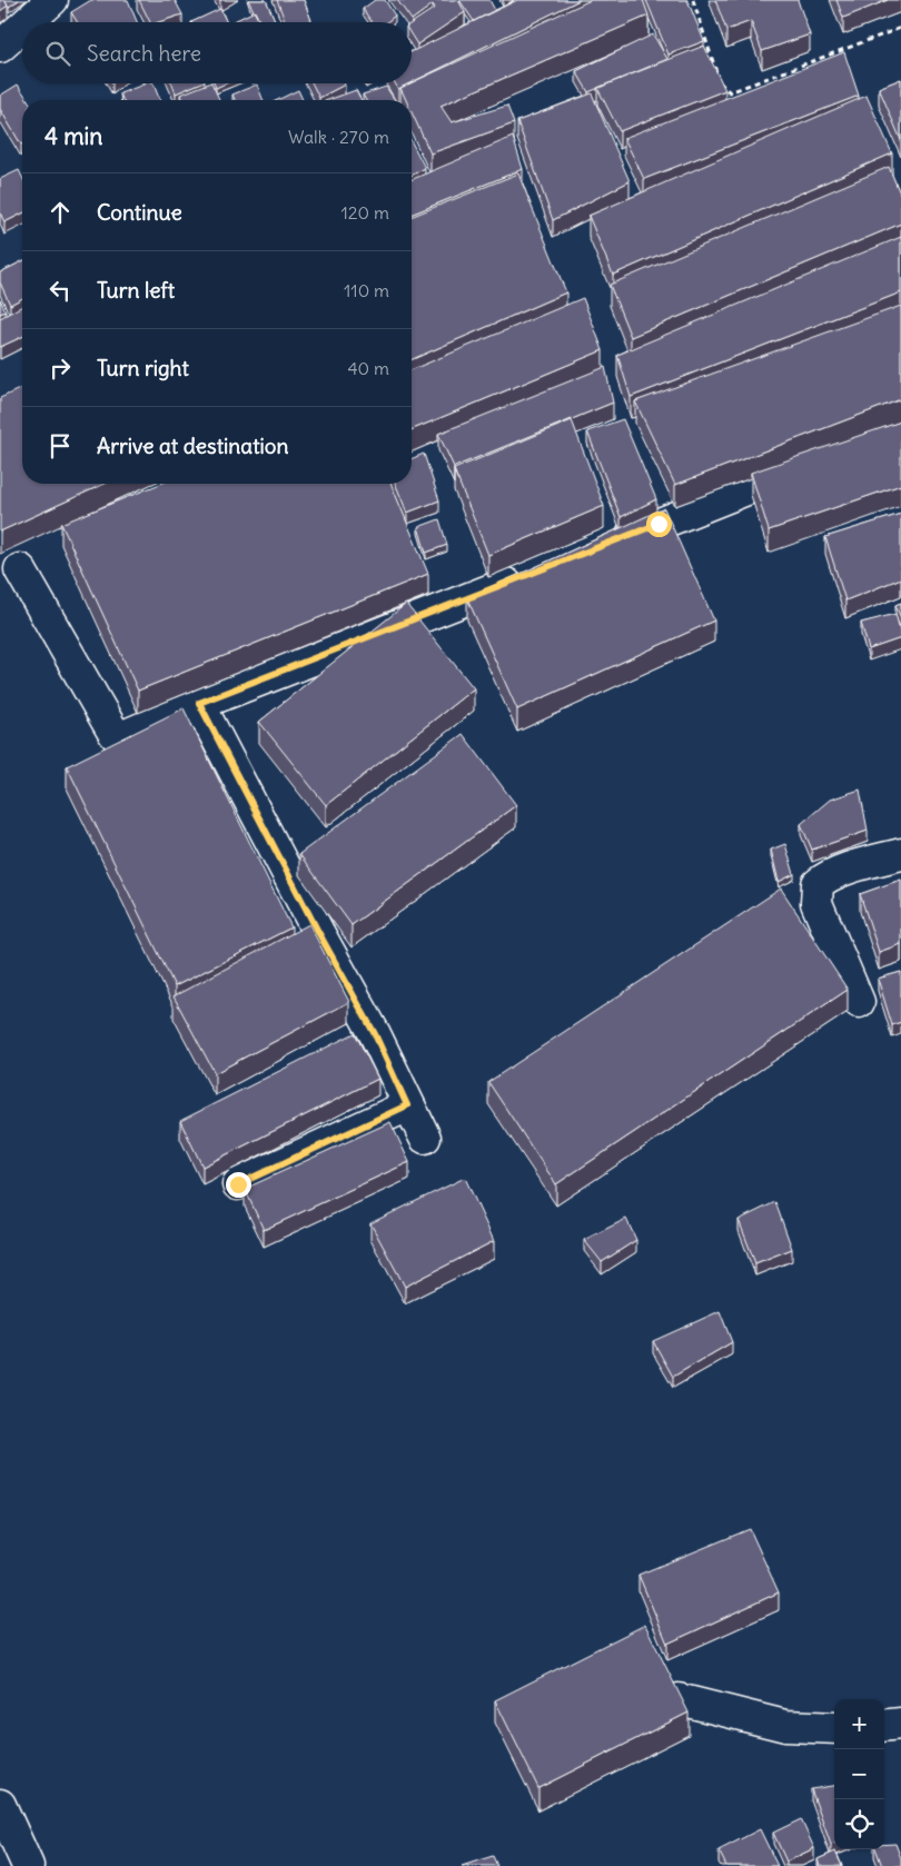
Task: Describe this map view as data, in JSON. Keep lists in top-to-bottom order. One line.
{"page":{"search":"Search here","heading":["4 min","Walk · 270 m"],"list":[["Continue","120 m"],["Turn left","110 m"],["Turn right","40 m"],"Arrive at destination"],"map_buttons":["+","−"]}}
